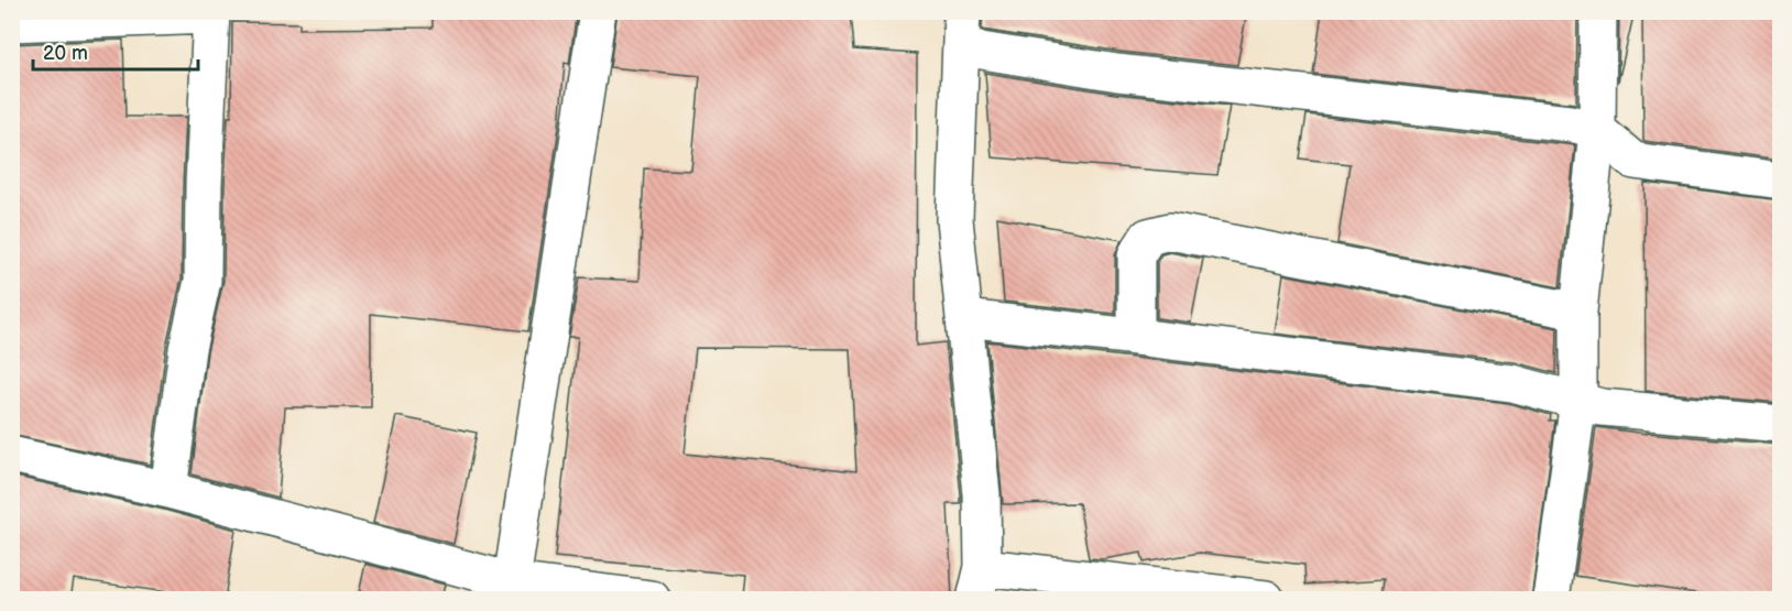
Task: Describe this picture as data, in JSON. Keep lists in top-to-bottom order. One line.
{"scale_bar":"20 m"}
